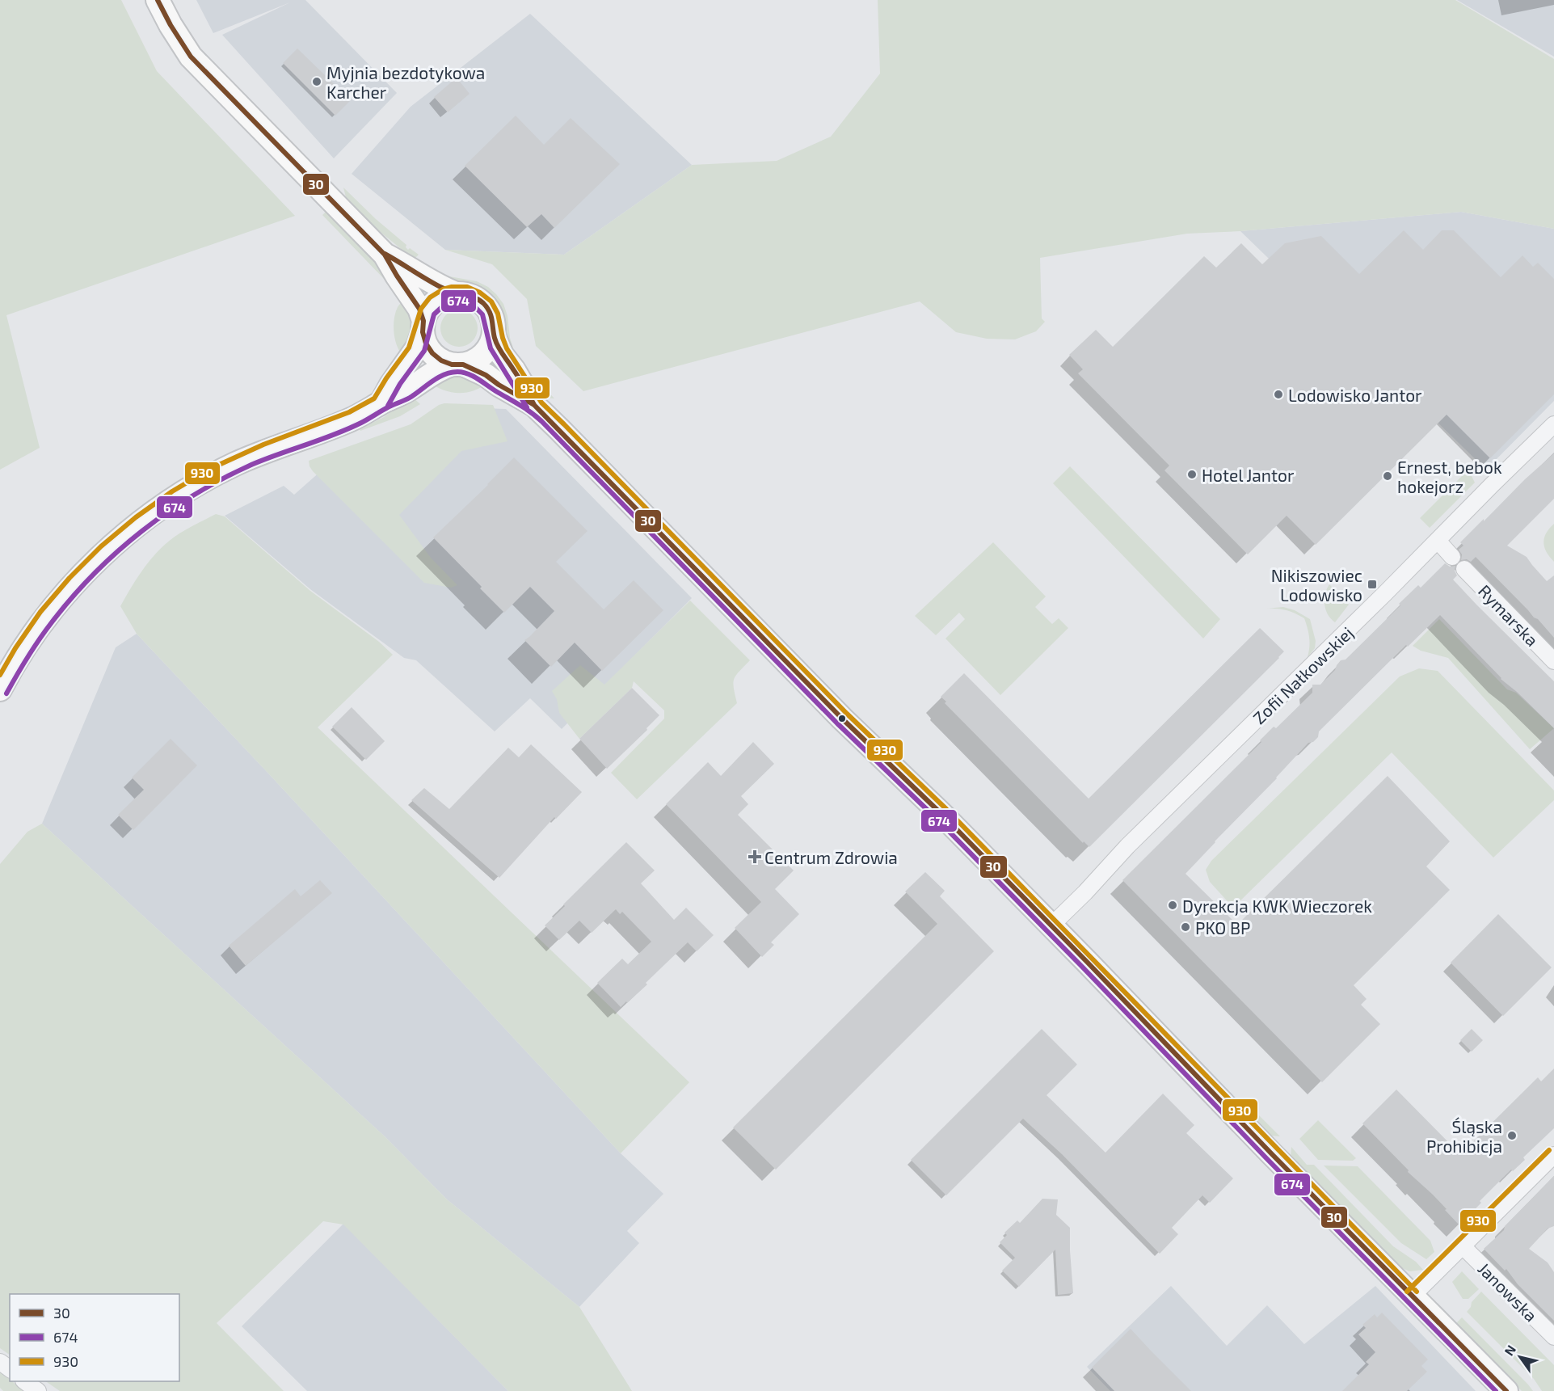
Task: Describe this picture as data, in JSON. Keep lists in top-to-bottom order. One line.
{"streets":{"street":["Rymarska","Zofii Nałkowskiej","Janowska"]},"places":{"other":["Myjnia bezdotykowa Karcher","Lodowisko Jantor","Hotel Jantor","Ernest, bebok hokejorz","Dyrekcja KWK Wieczorek","PKO BP","Śląska Prohibicja"],"transit":["Nikiszowiec Lodowisko"],"health":["Centrum Zdrowia"]},"lines":["transit line 30","transit line 930","transit line 674"],"legend":["30","674","930"],"north":"top left"}
